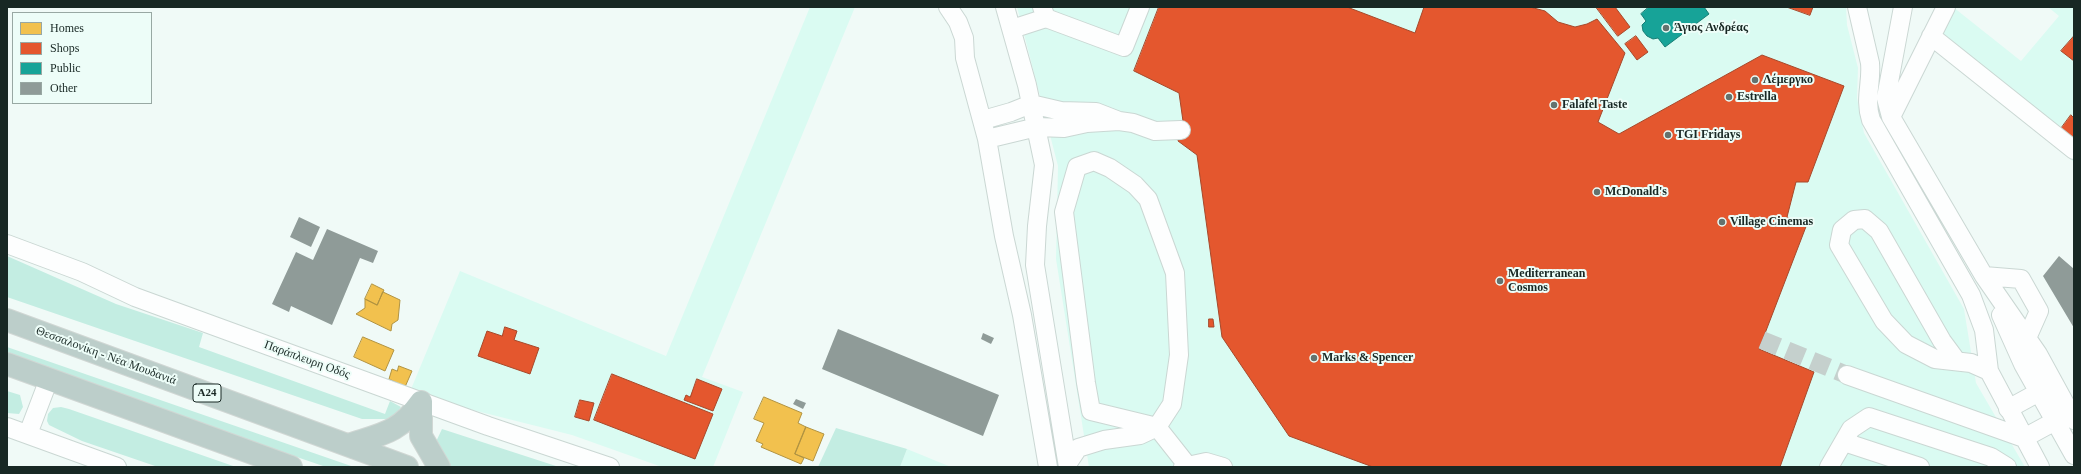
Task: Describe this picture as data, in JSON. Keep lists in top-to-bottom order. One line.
{"streets":{"highway":["Θεσσαλονίκη - Νέα Μουδανιά","Α24"],"street":["Παράπλευρη Οδός"]},"places":["Άγιος Ανδρέας","Λέμεργκο","Estrella","Falafel Taste","TGI Fridays","McDonald's","Village Cinemas","Mediterranean Cosmos","Marks & Spencer"],"legend":["Homes","Shops","Public","Other"]}
